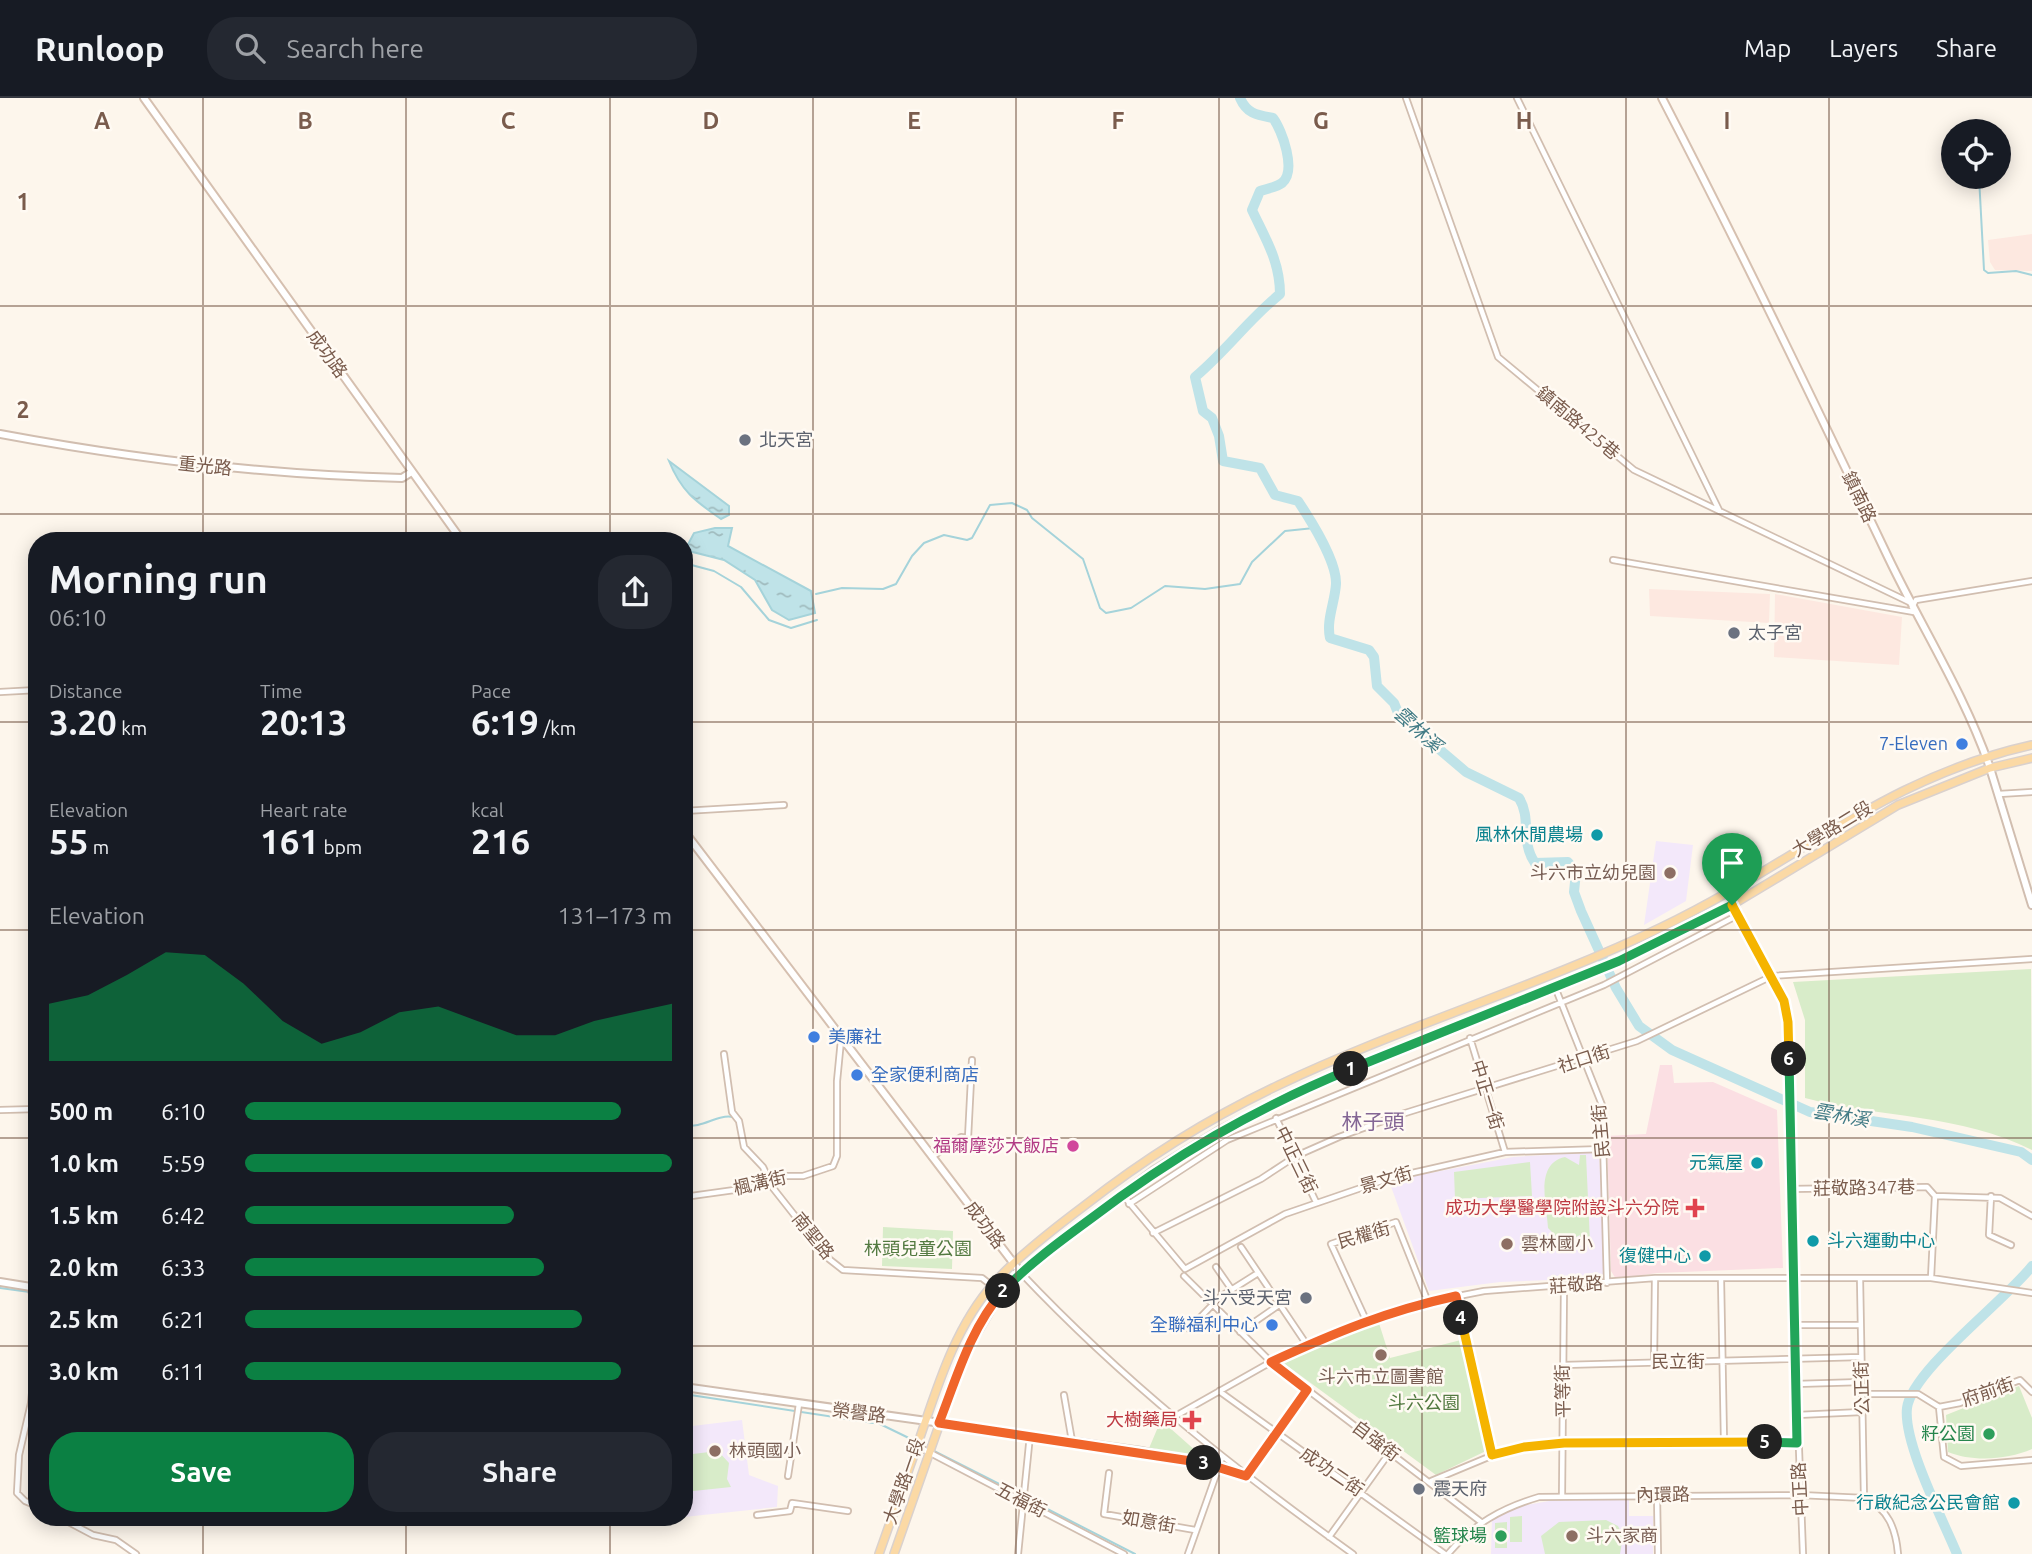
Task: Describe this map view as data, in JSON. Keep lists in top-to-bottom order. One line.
{"streets":{"main road":["成功路","重光路","鎮南路","大學路二段","榮譽路","大學路一段"],"street":["鎮南路425巷","社口街","中正一街","民主街","中正三街","景文街","楓溝街","莊敬路347巷","民權街","南聖路","莊敬路","民立街","公正街","平等街","府前街","自強街","成功二街","中正路","內環路","五福街","如意街"]},"crossings":[["成功路","重光路"],["成功路","大學路二段"],["成功路","楓溝街"],["成功路","莊敬路"],["成功路","榮譽路"],["成功路","大學路一段"],["鎮南路425巷","鎮南路"],["鎮南路","大學路二段"],["大學路二段","民主街"],["大學路二段","大學路一段"],["大學路二段","中正路"],["社口街","中正一街"],["社口街","民主街"],["社口街","中正三街"],["社口街","景文街"],["社口街","中正路"],["中正一街","景文街"],["民主街","景文街"],["民主街","莊敬路"],["中正三街","景文街"],["楓溝街","南聖路"],["莊敬路347巷","中正路"],["民權街","莊敬路"],["南聖路","大學路一段"],["莊敬路","公正街"],["莊敬路","平等街"],["莊敬路","自強街"],["莊敬路","成功二街"],["莊敬路","中正路"],["民立街","公正街"],["民立街","平等街"],["民立街","中正路"],["公正街","府前街"],["公正街","內環路"],["平等街","內環路"],["榮譽路","大學路一段"],["自強街","內環路"],["成功二街","內環路"],["大學路一段","五福街"],["中正路","內環路"]],"districts":["林子頭"],"water":["雲林溪"],"parks":["林頭兒童公園","斗六公園"],"places":{"other":["北天宮","太子宮","7-Eleven","風林休閒農場","斗六市立幼兒園","美廉社","全家便利商店","福爾摩莎大飯店","元氣屋","斗六運動中心","雲林國小","復健中心","斗六受天宮","全聯福利中心","斗六市立圖書館","籽公園","林頭國小","震天府","行啟紀念公民會館","籃球場","斗六家商"],"health":["成功大學醫學院附設斗六分院","大樹藥局"]},"page":{"header":"Runloop","search":"Search here","nav":["Map","Layers","Share"],"heading":["Morning run","06:10"],"stats":[["Distance","3.20 km"],["Time","20:13"],["Pace","6:19 /km"],["Elevation","55 m"],["Heart rate","161 bpm"],["kcal","216"]],"chart":["Elevation","131–173 m"],"pins":["6","1","2","4","5","3"],"list":[{"name":"500 m","note":"6:10"},{"name":"1.0 km","note":"5:59"},{"name":"1.5 km","note":"6:42"},{"name":"2.0 km","note":"6:33"},{"name":"2.5 km","note":"6:21"},{"name":"3.0 km","note":"6:11"}],"buttons":["Save","Share"]},"grid":{"columns":["A","B","C","D","E","F","G","H","I"],"rows":["1","2"]}}
